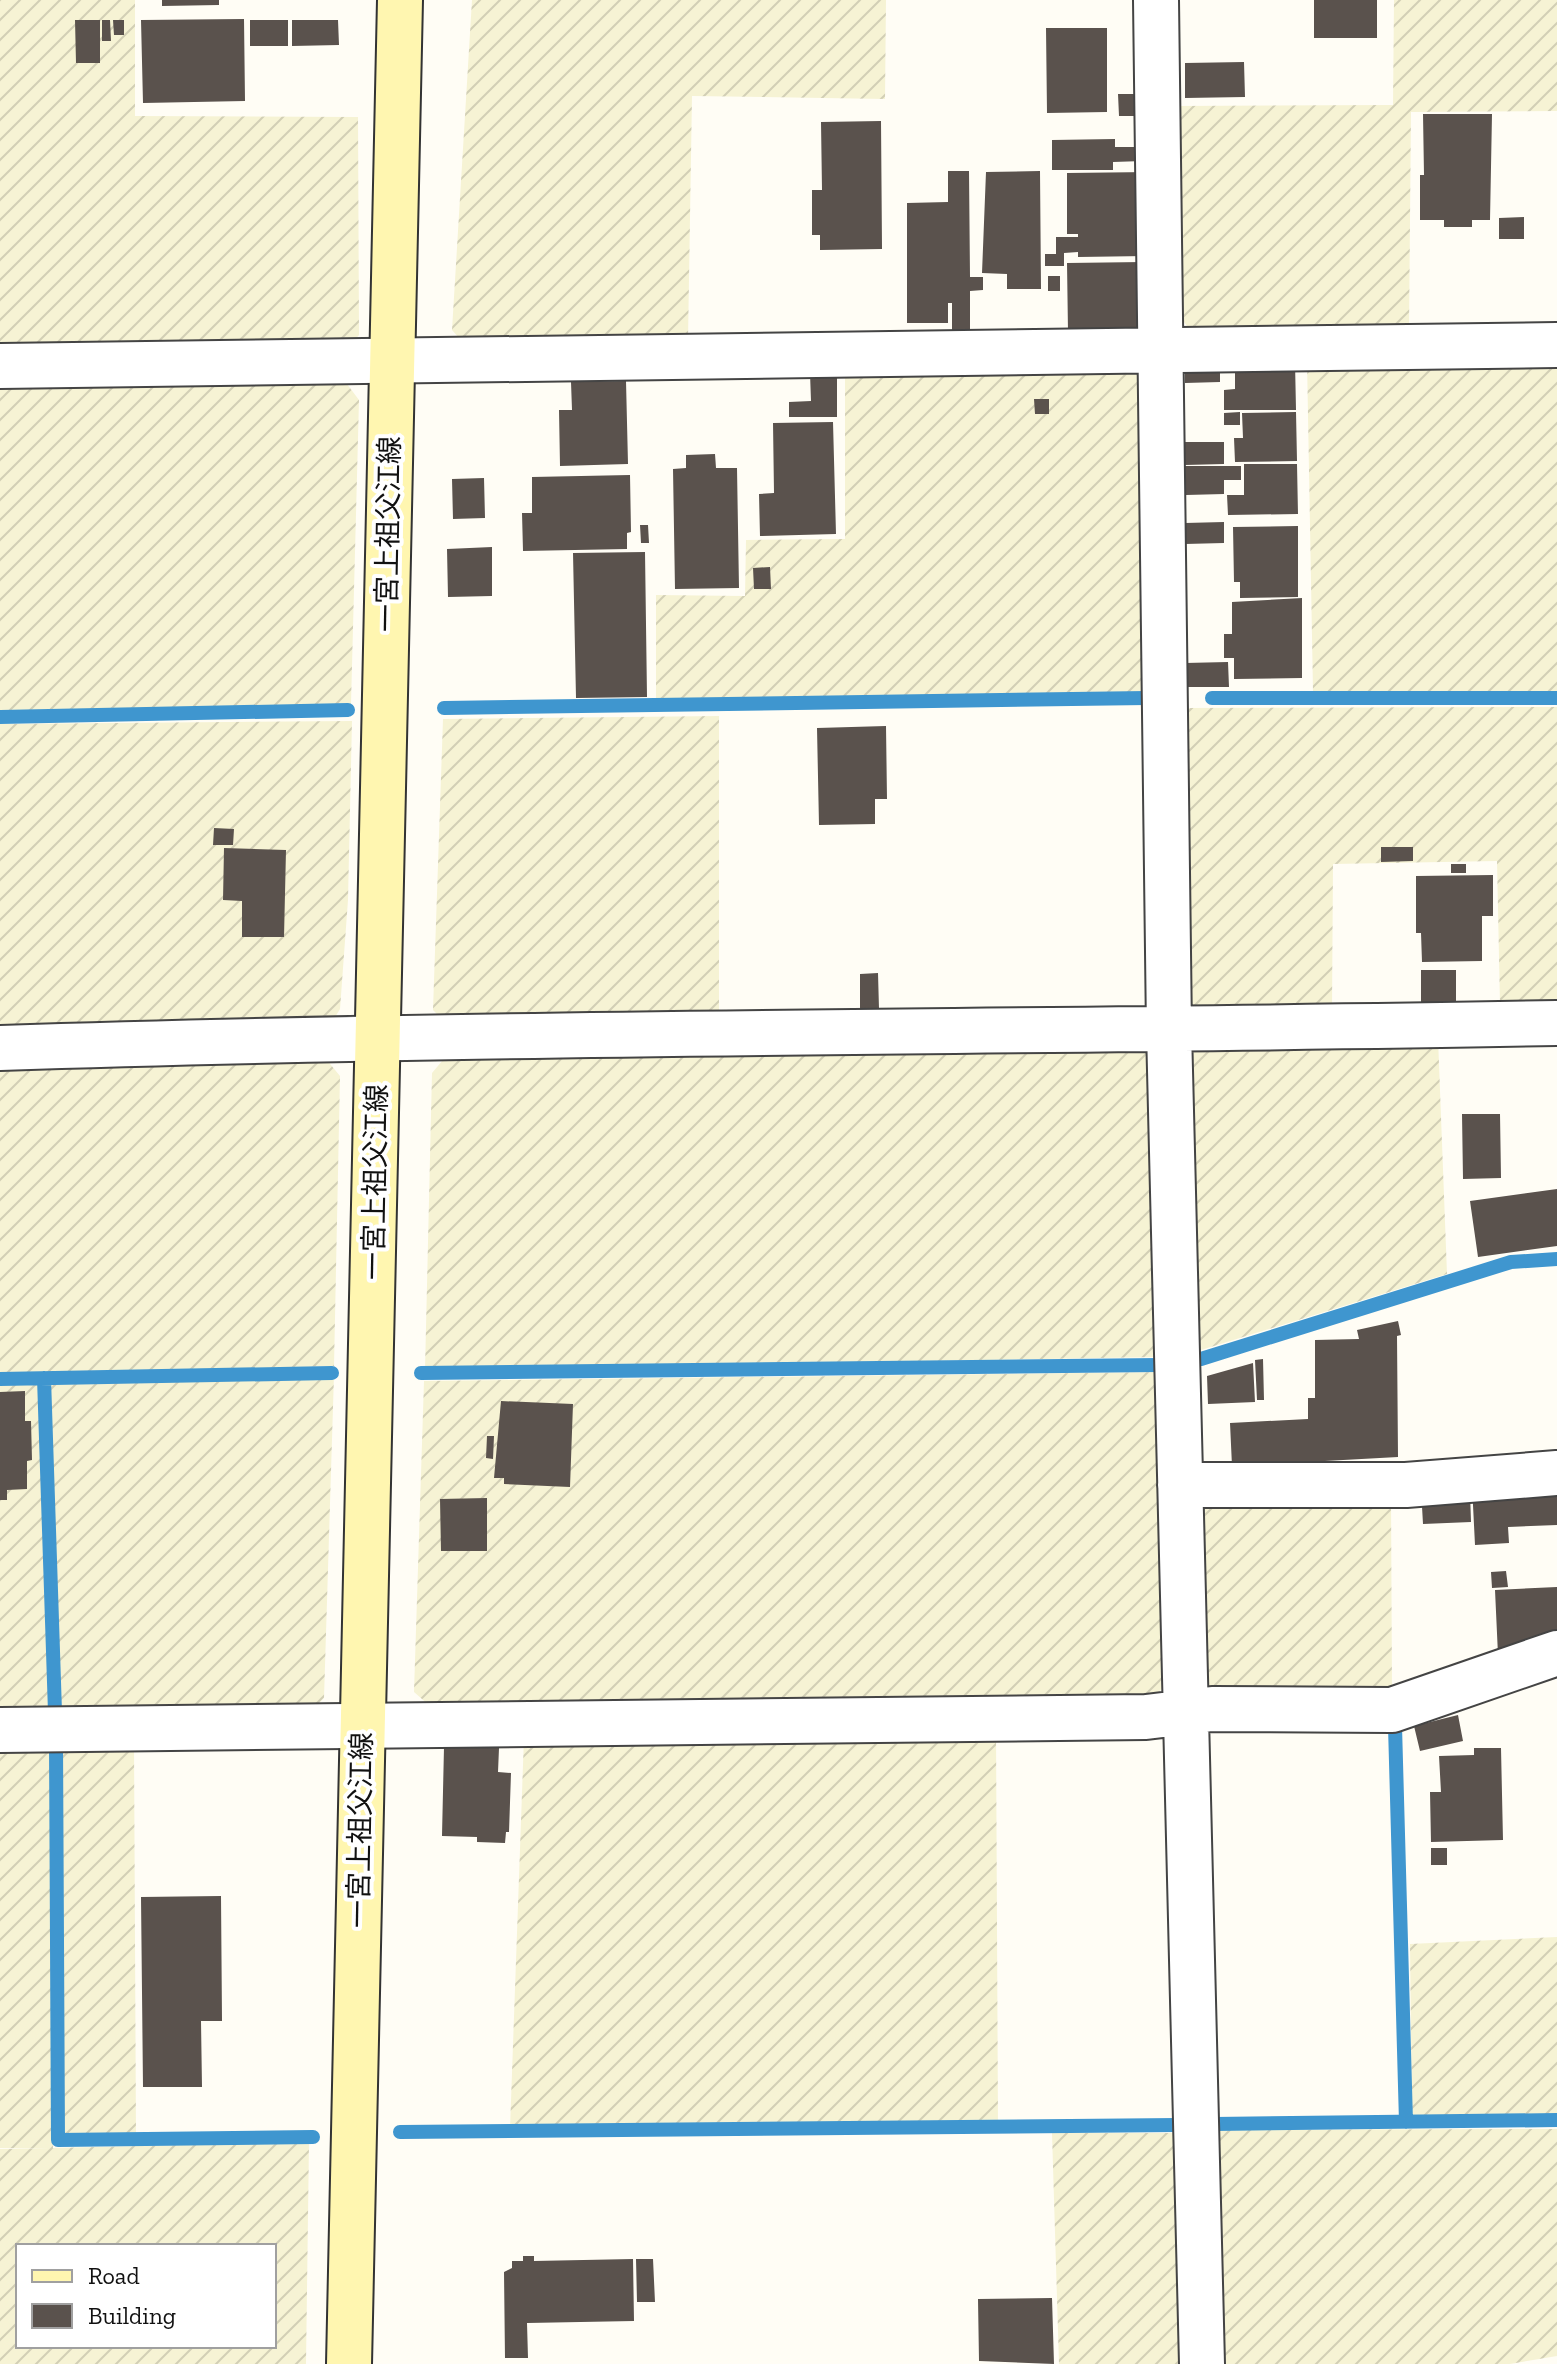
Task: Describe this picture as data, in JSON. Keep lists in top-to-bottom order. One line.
{"streets":{"main road":["一宮上祖父江線"]},"legend":["Road","Building"]}
